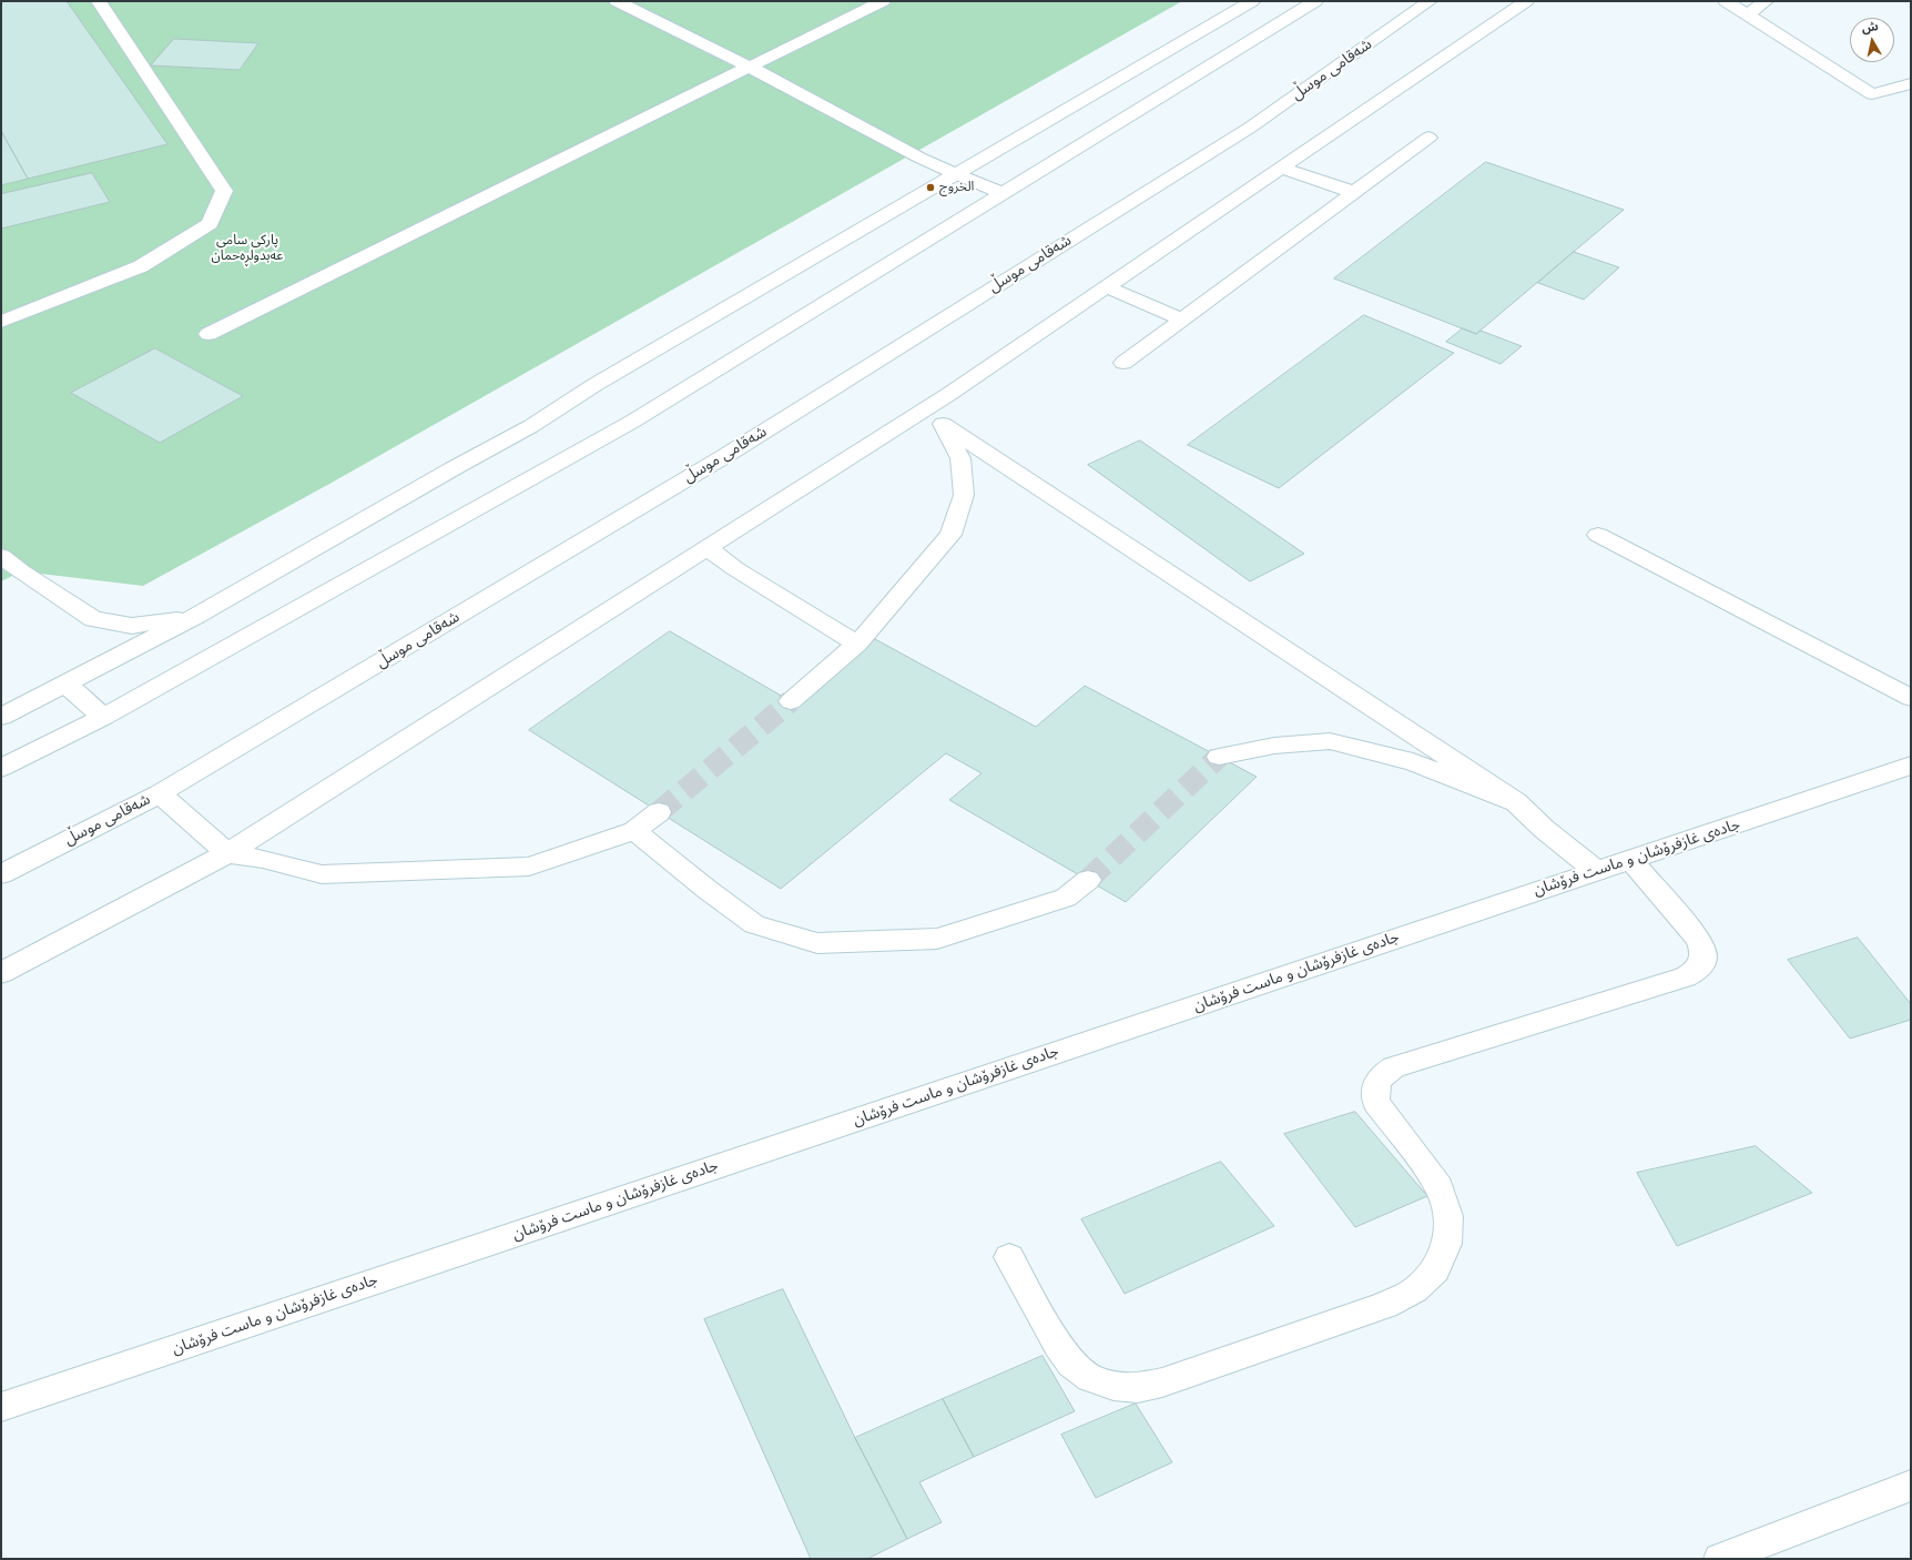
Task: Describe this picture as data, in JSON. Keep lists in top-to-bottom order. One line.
{"streets":{"main road":["شەقامی موسڵ","جاده‌ی غازفرۆشان و ماست فرۆشان"]},"parks":["پارکی سامی عەبدولڕەحمان"],"places":["الخروج"],"north":"top"}
